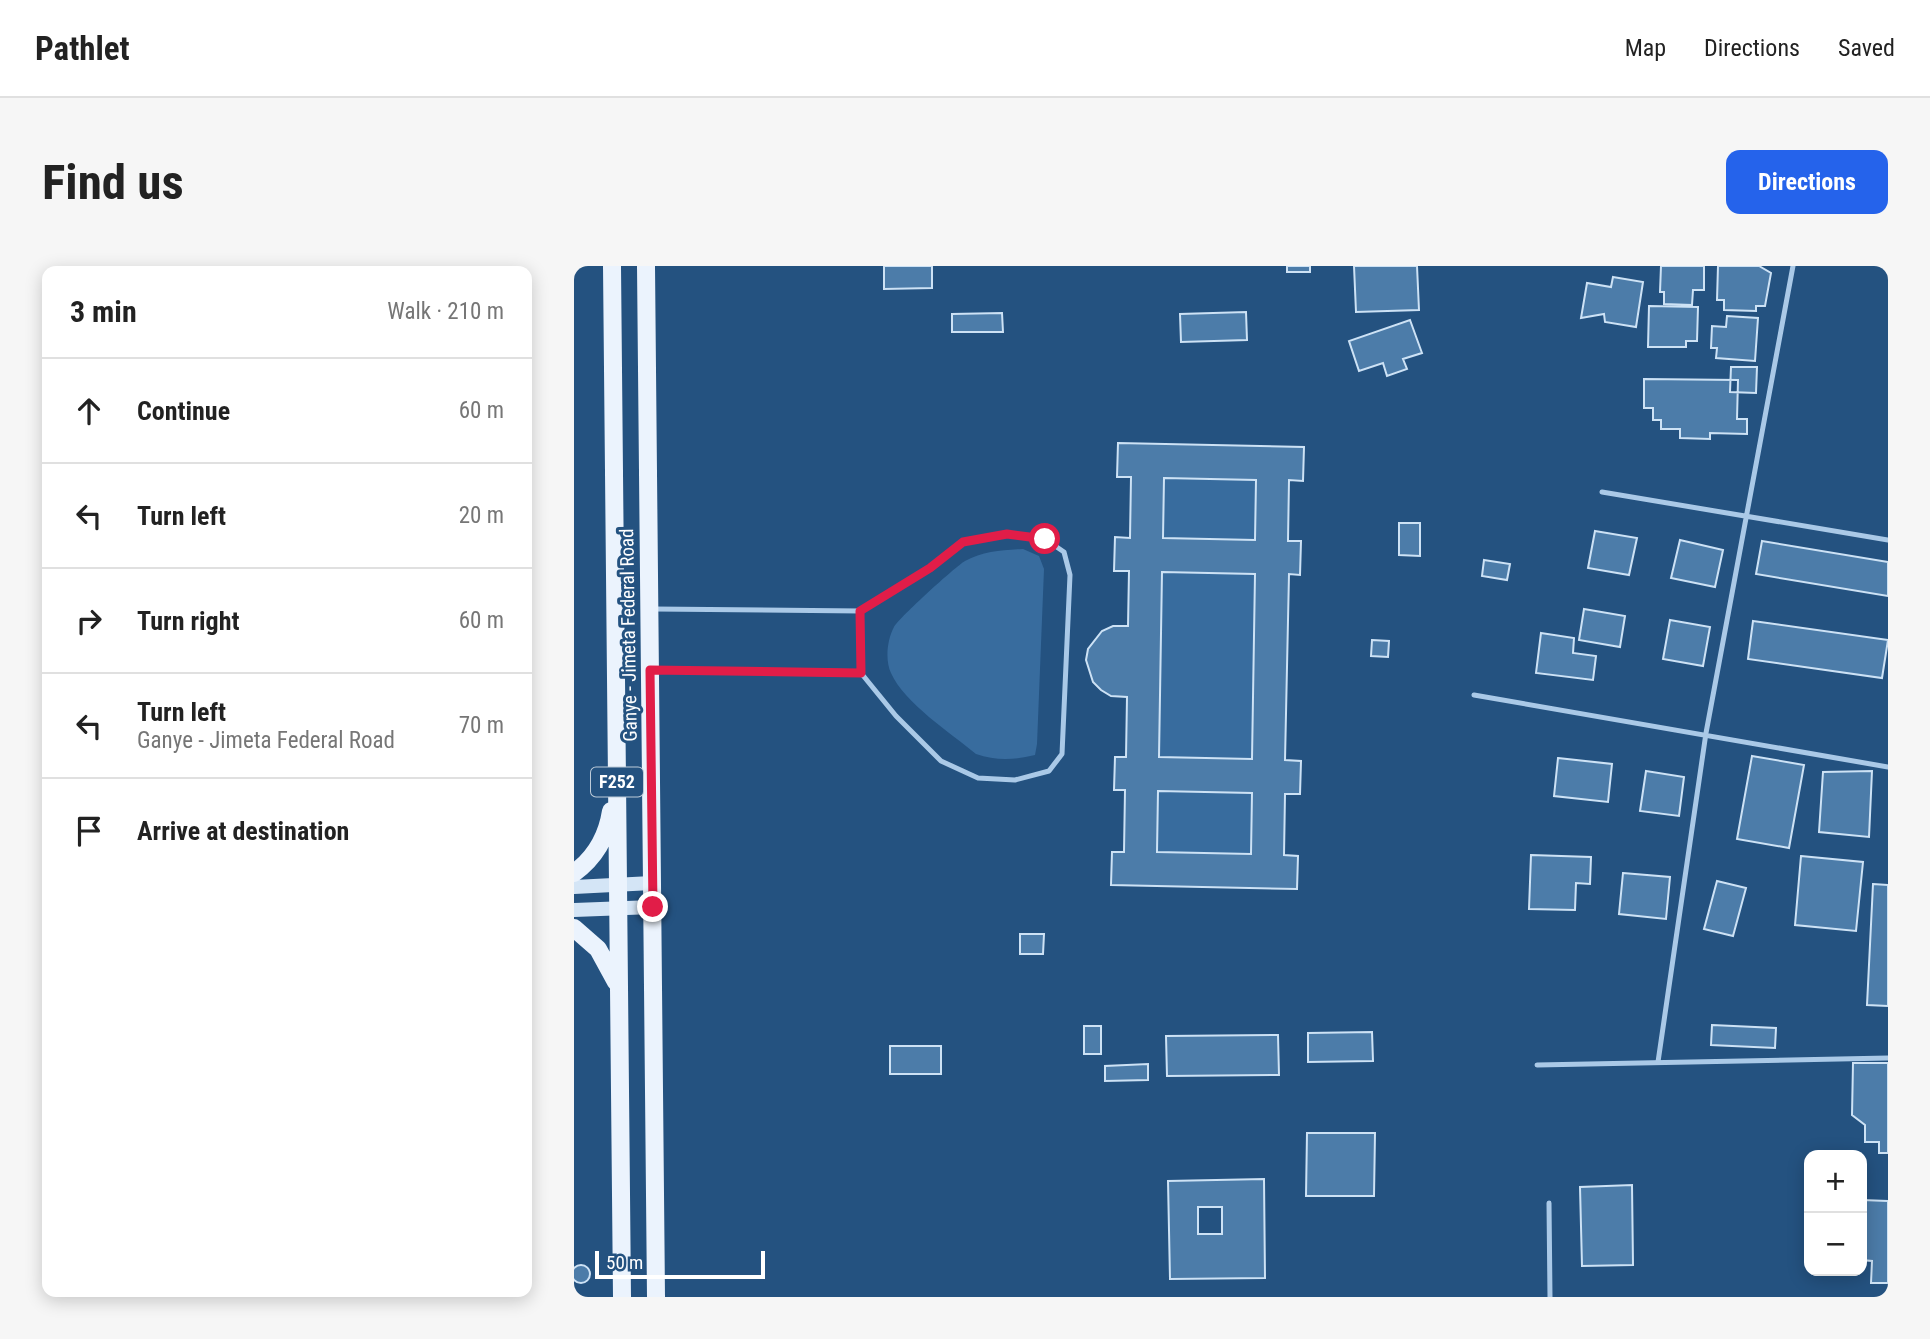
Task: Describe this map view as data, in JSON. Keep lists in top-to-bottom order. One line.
{"streets":{"main road":["Ganye - Jimeta Federal Road","F252"]},"scale_bar":"50 m","page":{"header":"Pathlet","nav":["Map","Directions","Saved"],"buttons":"Directions","title":"Find us","heading":["3 min","Walk · 210 m"],"list":[["Continue","60 m"],["Turn left","20 m"],["Turn right","60 m"],["Turn left","Ganye - Jimeta Federal Road","70 m"],"Arrive at destination"],"map_buttons":["+","−"],"scale":"50 m"}}
